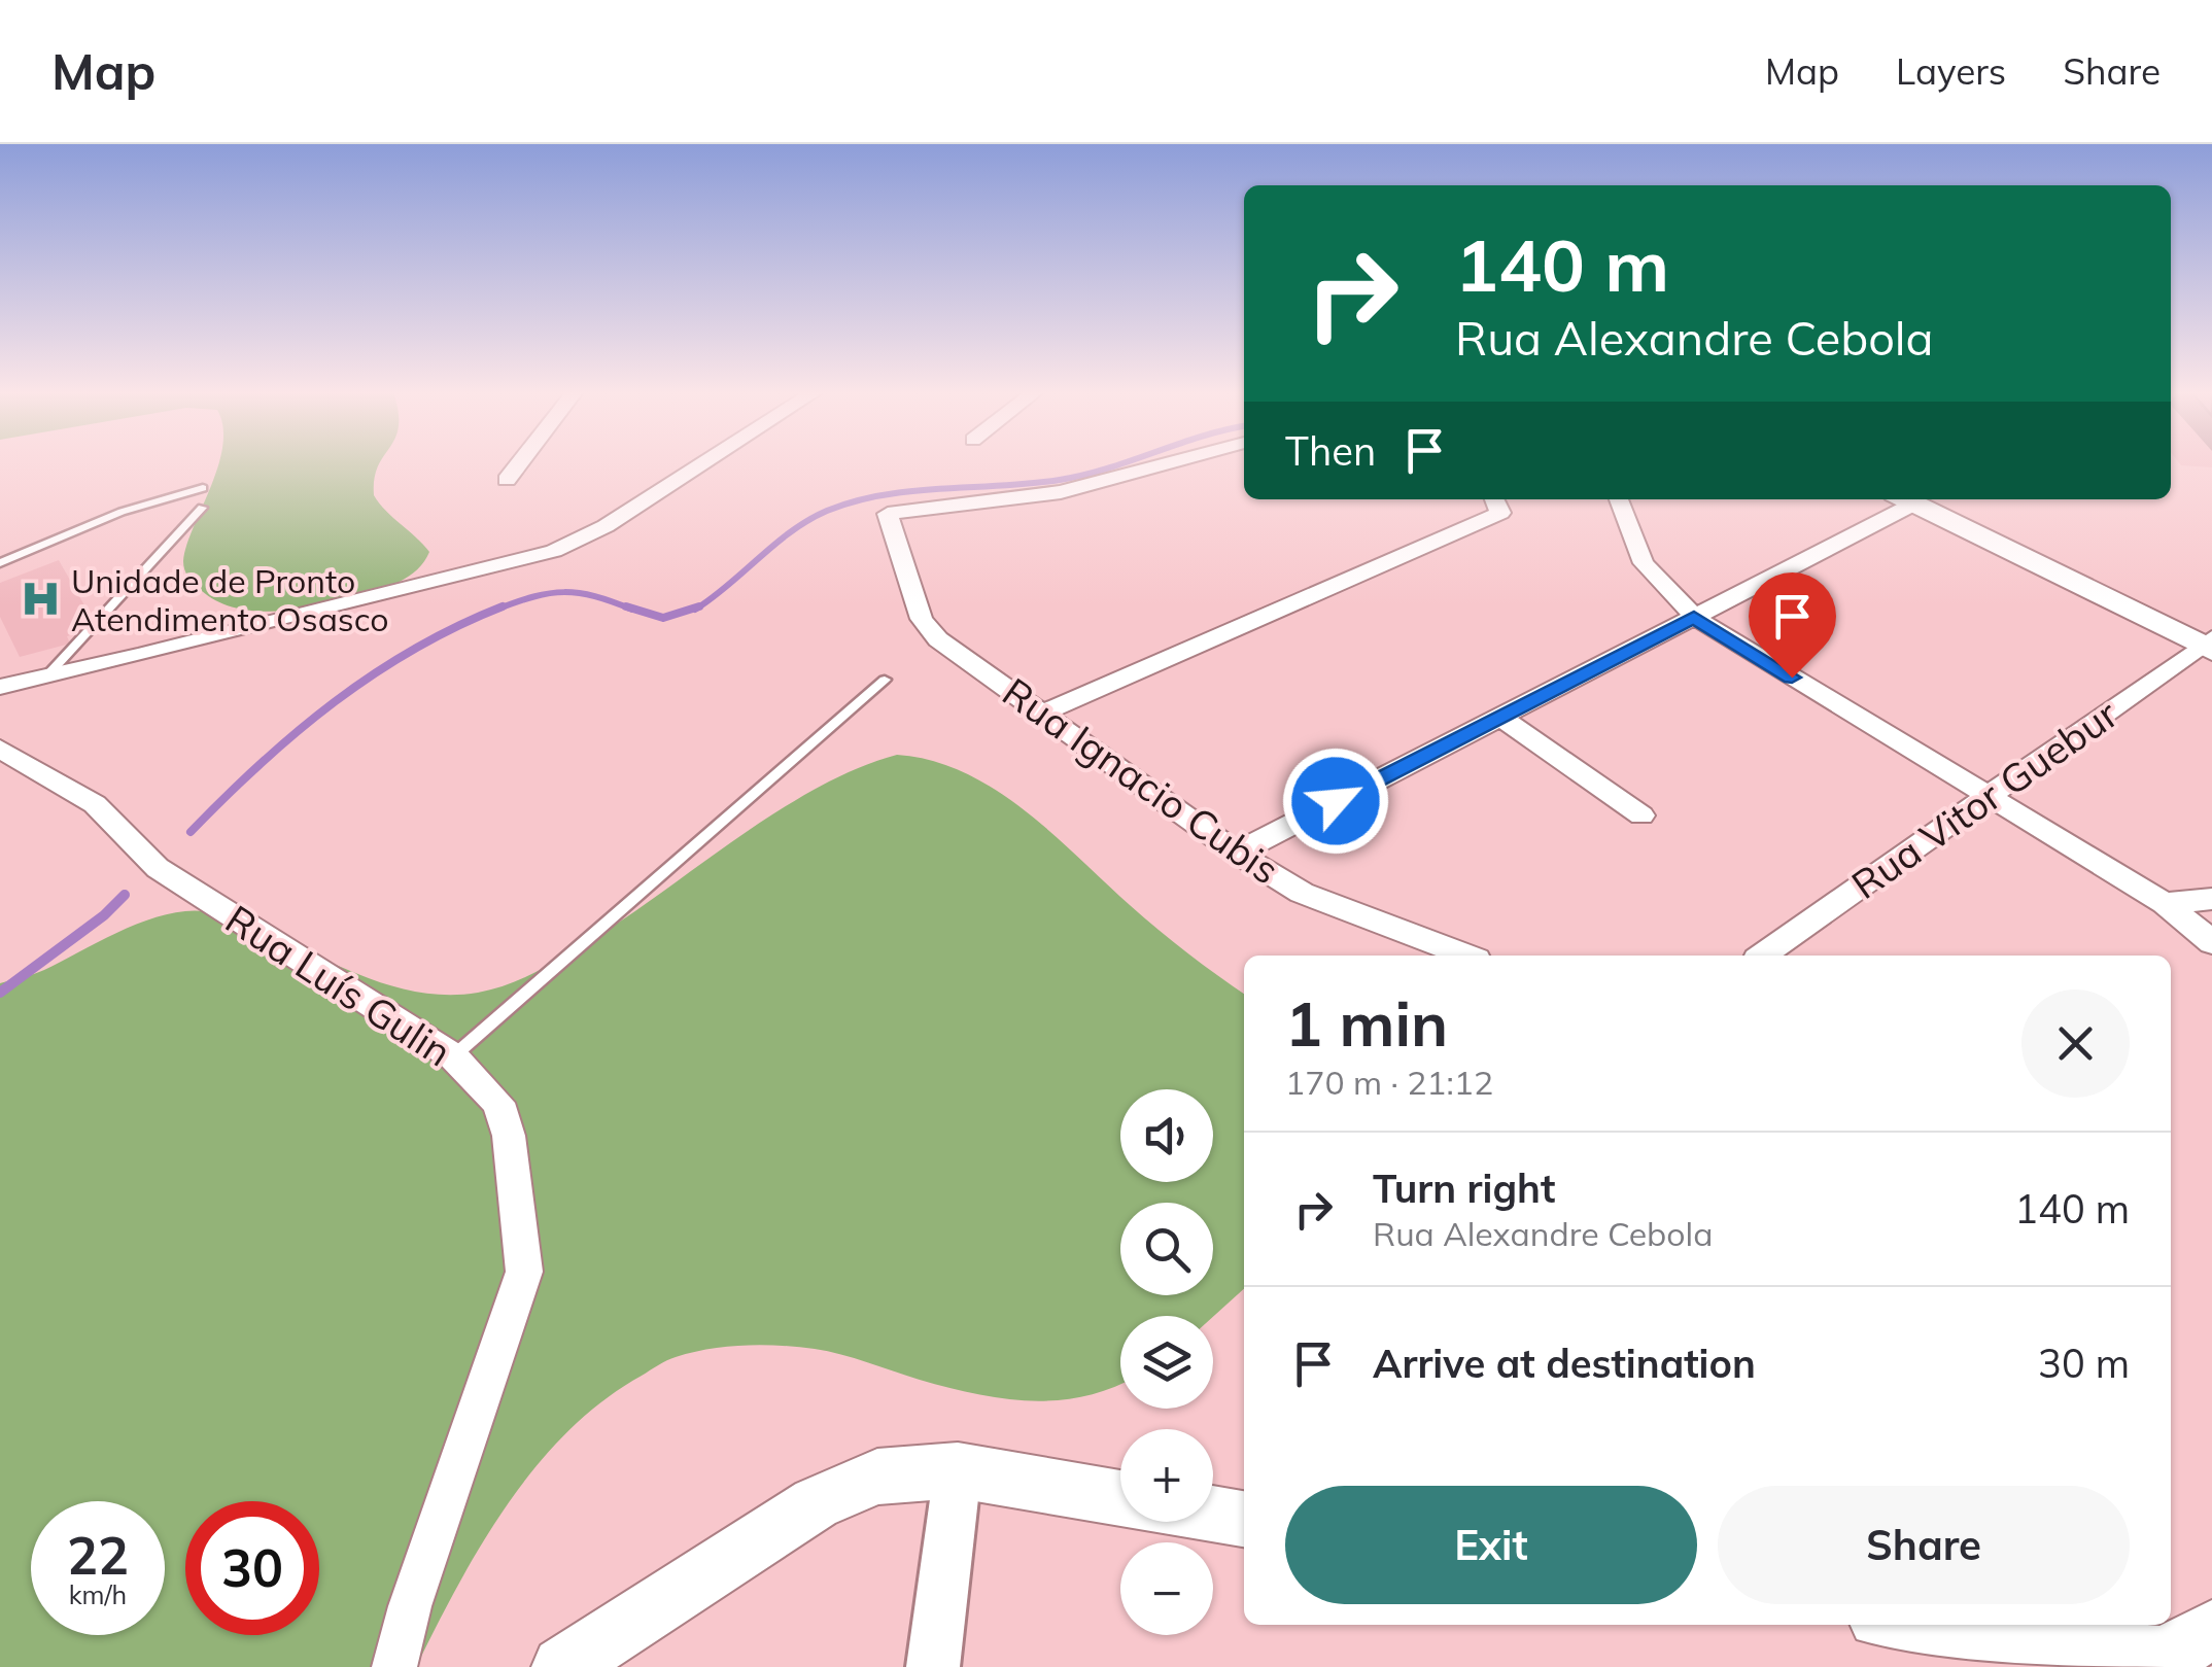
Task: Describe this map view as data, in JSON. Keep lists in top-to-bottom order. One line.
{"streets":{"street":["Rua Ignacio Cubis","Rua Vitor Guebur","Rua Luís Gulin"]},"places":{"hospital":["Unidade de Pronto Atendimento Osasco"]},"page":{"header":"Map","nav":["Map","Layers","Share"],"turn":["140 m","Rua Alexandre Cebola"],"then":"Then","heading":["1 min","170 m · 21:12"],"map_buttons":["+","−"],"list":[{"name":"Turn right","note":"Rua Alexandre Cebola","value":"140 m"},{"name":"Arrive at destination","value":"30 m"}],"buttons":["Exit","Share"],"speed":"22 km/h","limit":"30"}}
